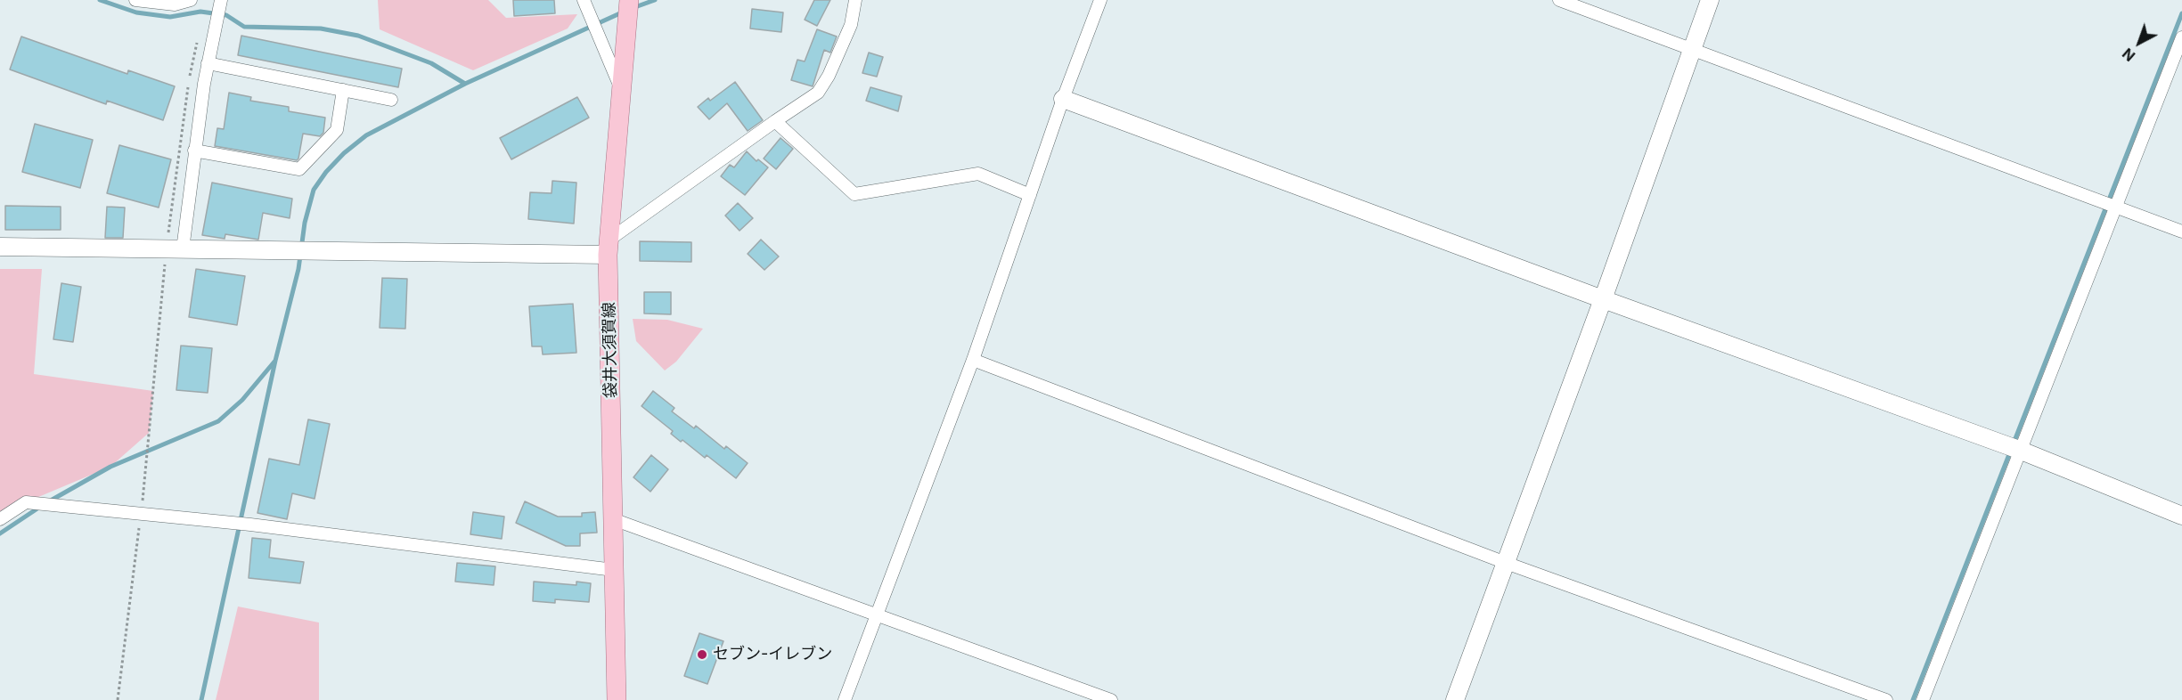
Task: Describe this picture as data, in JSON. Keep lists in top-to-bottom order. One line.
{"streets":{"main road":["袋井大須賀線"]},"places":["セブン-イレブン"],"north":"bottom left"}
